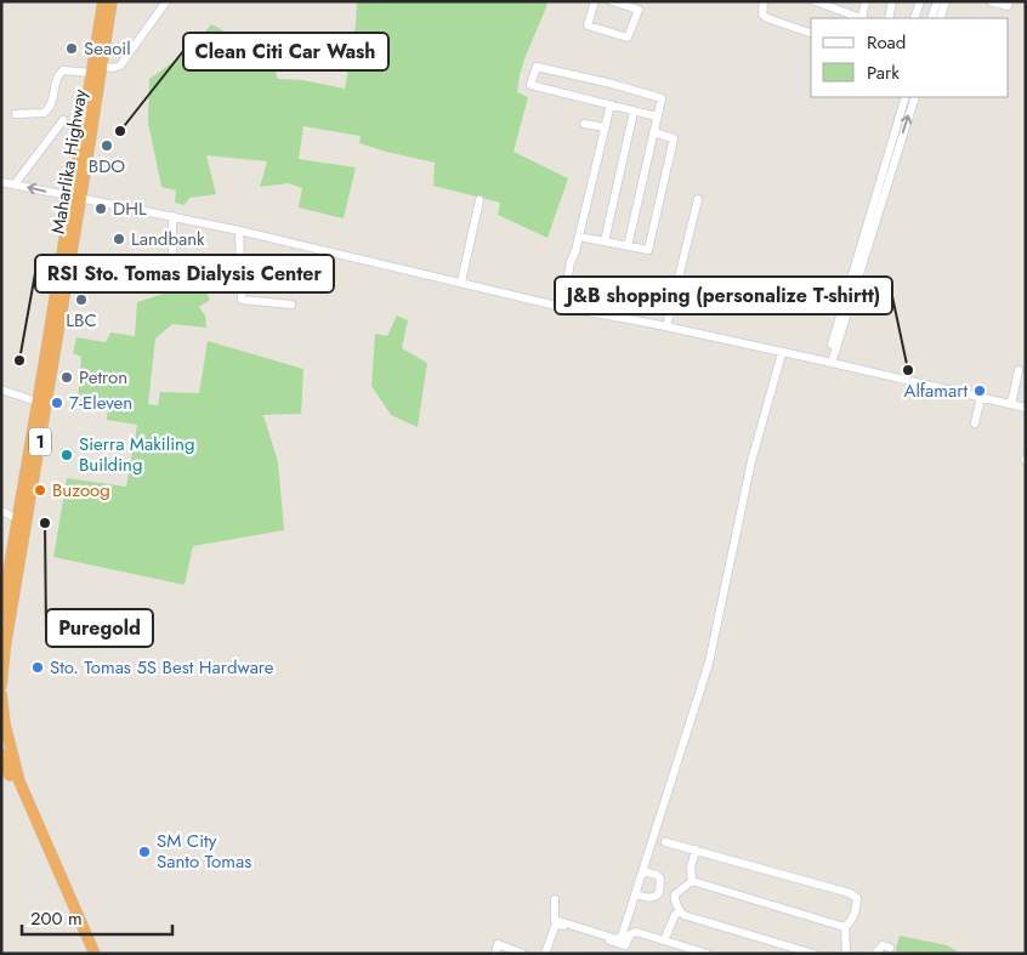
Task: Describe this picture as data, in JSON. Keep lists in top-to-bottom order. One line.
{"streets":{"highway":["Maharlika Highway","1"]},"places":["Seaoil","Clean Citi Car Wash","BDO","DHL","Landbank","LBC","RSI Sto. Tomas Dialysis Center","J&B shopping (personalize T-shirtt)","Petron","Alfamart","7-Eleven","Sierra Makiling Building","Buzoog","Puregold","Sto. Tomas 5S Best Hardware","SM City Santo Tomas"],"legend":["Road","Park"],"scale_bar":"200 m"}
